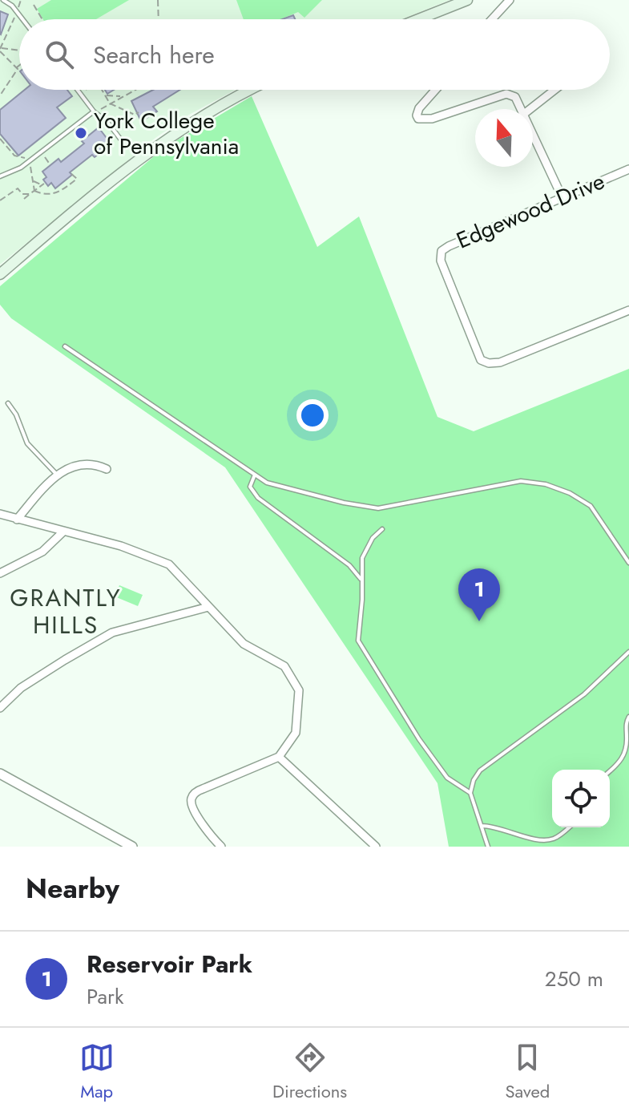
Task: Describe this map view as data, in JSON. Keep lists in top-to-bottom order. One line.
{"streets":{"street":["Edgewood Drive"]},"districts":["GRANTLY HILLS"],"places":["York College of Pennsylvania"],"north":"top","page":{"search":"Search here","pins":"1","heading":"Nearby","list":[{"mark":"1","name":"Reservoir Park","note":"Park","value":"250 m"}],"nav":["Map","Directions","Saved"]}}
